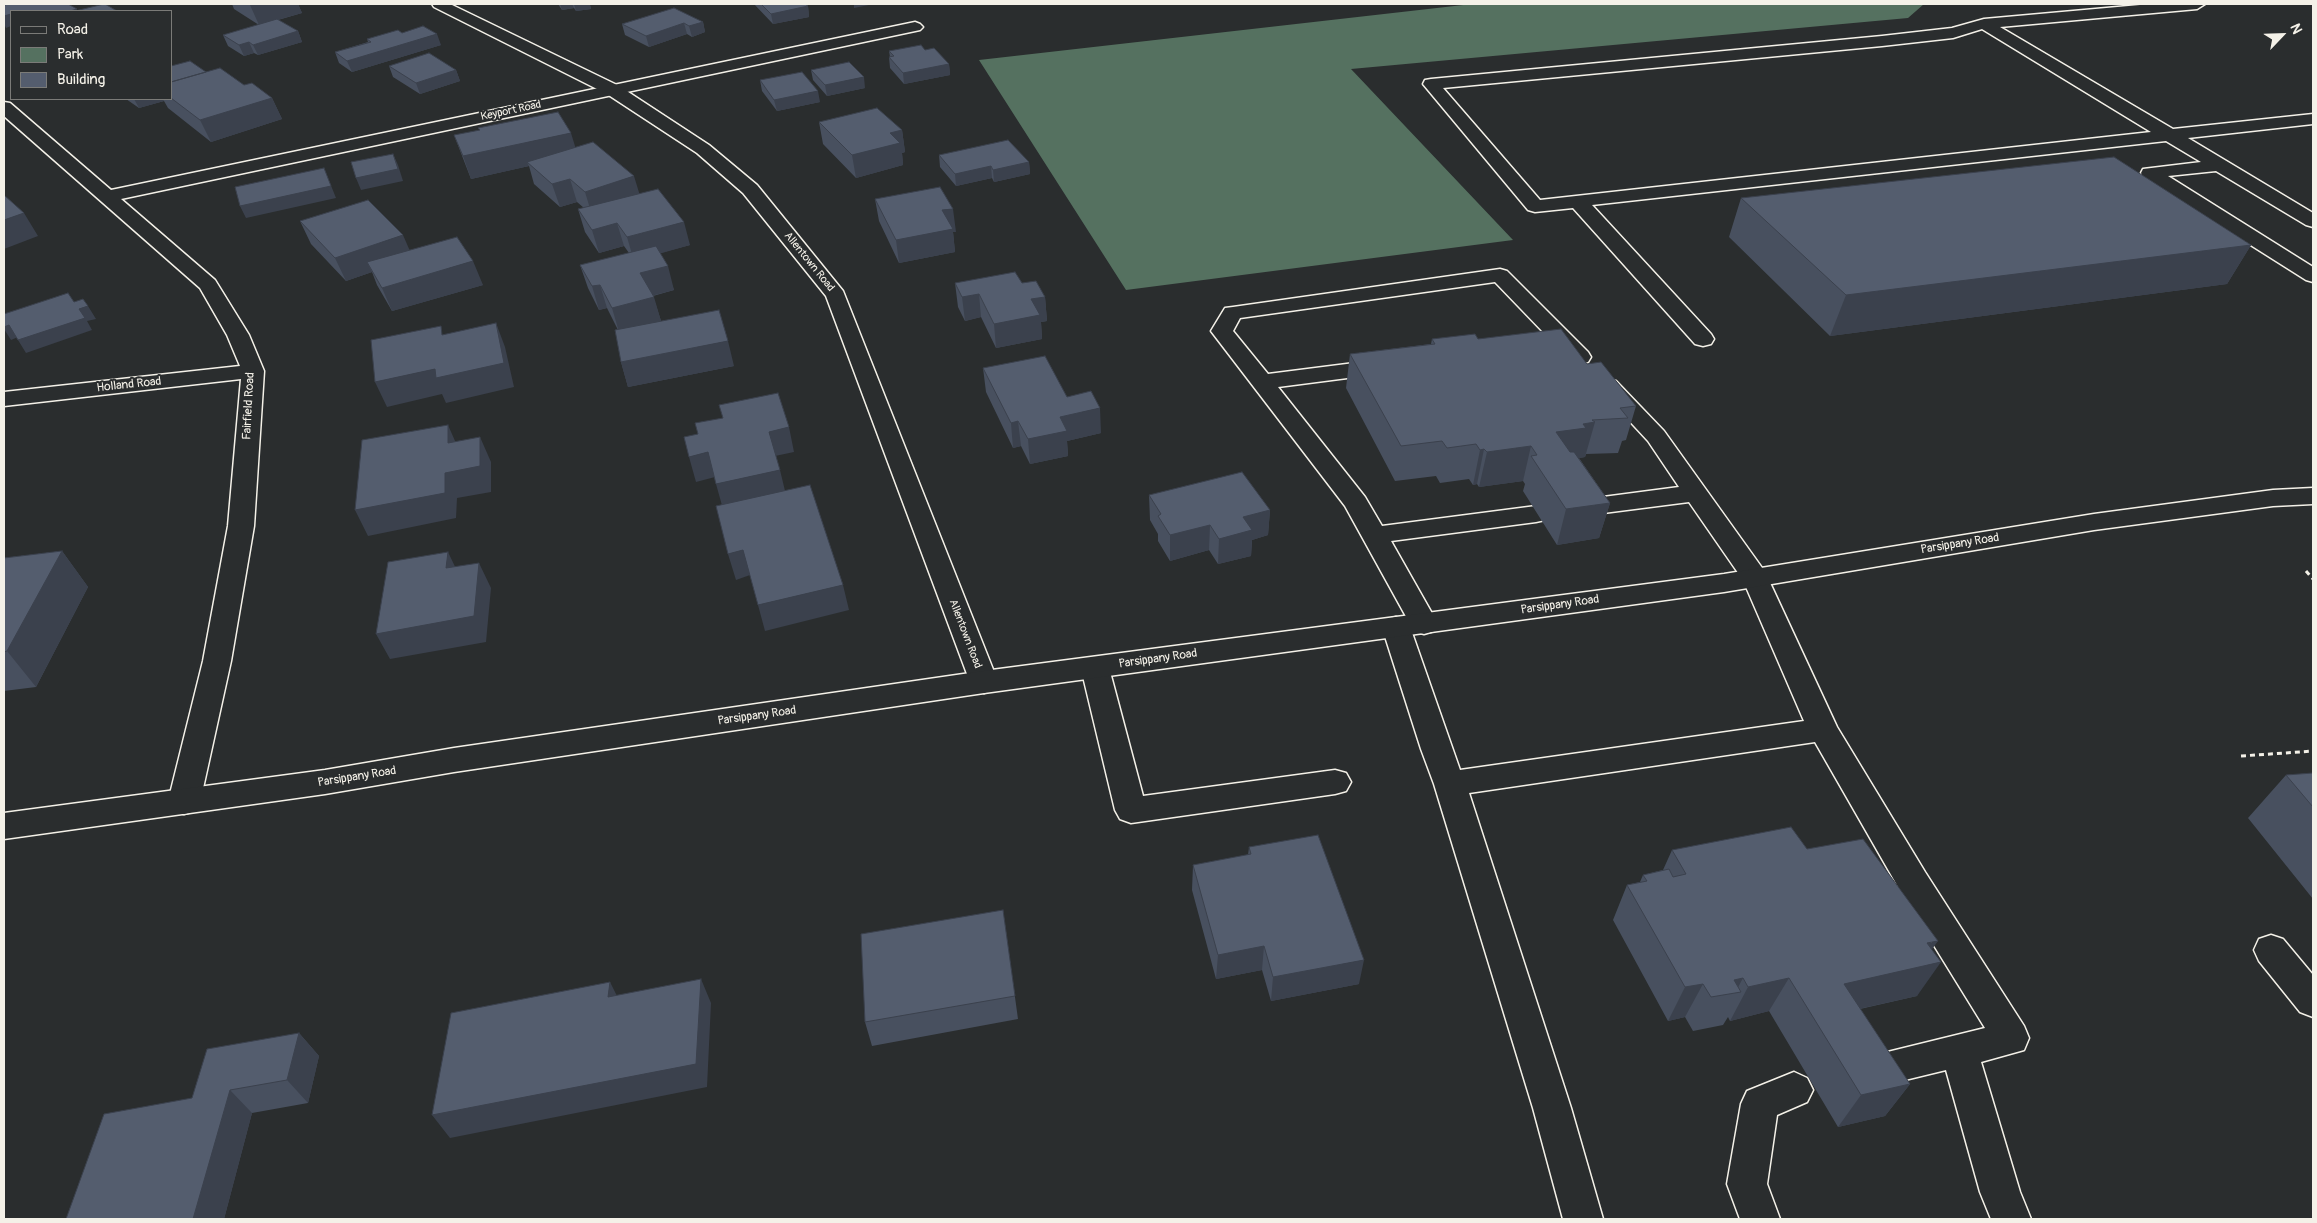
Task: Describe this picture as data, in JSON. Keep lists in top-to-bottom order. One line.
{"streets":{"street":["Keyport Road","Allentown Road","Holland Road","Fairfield Road","Parsippany Road"]},"crossings":[["Keyport Road","Allentown Road"],["Keyport Road","Fairfield Road"],["Allentown Road","Parsippany Road"],["Holland Road","Fairfield Road"],["Fairfield Road","Parsippany Road"]],"legend":["Road","Park","Building"],"north":"top right"}
